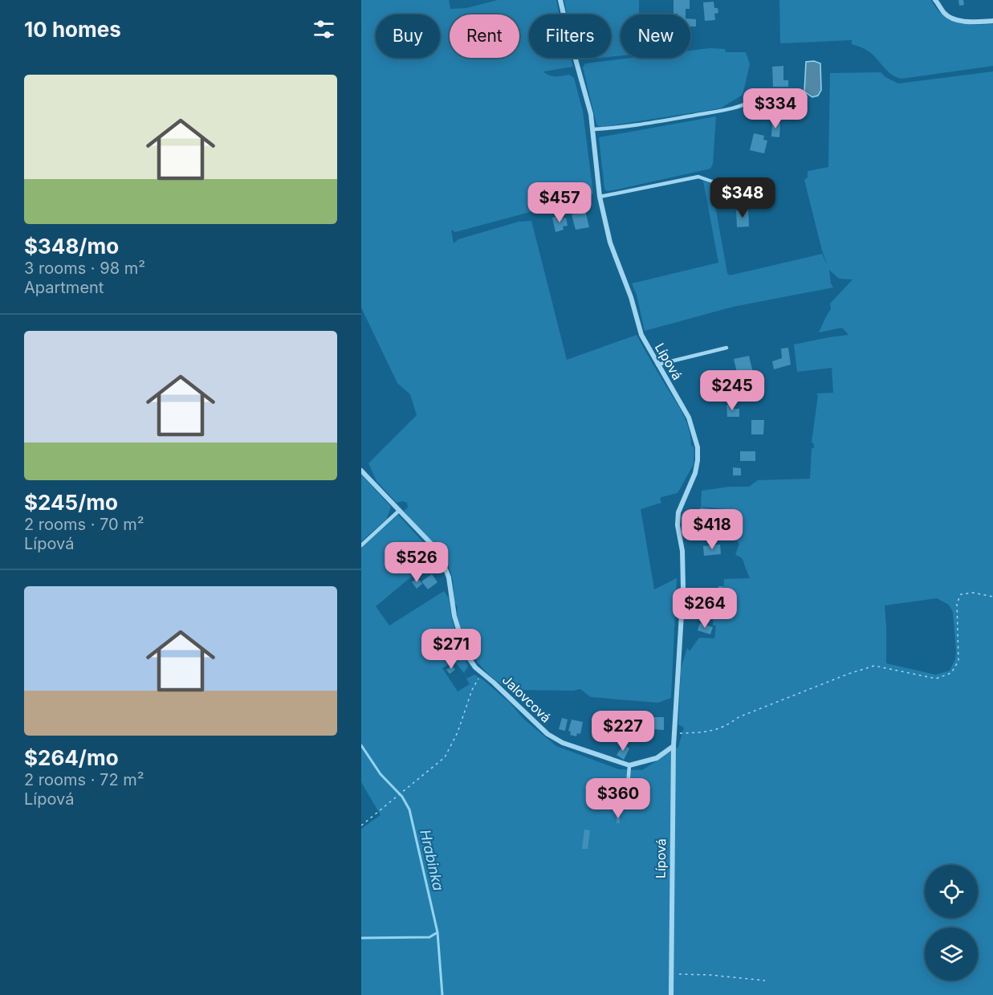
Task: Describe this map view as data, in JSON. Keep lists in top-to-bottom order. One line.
{"streets":{"street":["Lípová","Jalovcová"]},"water":["Hrabinka"],"page":{"heading":"10 homes","chip":["Buy","Rent","Filters","New"],"list":[{"name":"$348/mo","note":"3 rooms · 98 m² · Apartment"},{"name":"$245/mo","note":"2 rooms · 70 m² · Lípová"},{"name":"$264/mo","note":"2 rooms · 72 m² · Lípová"}],"price":["$334","$348","$457","$245","$418","$526","$264","$271","$227","$360"]}}
